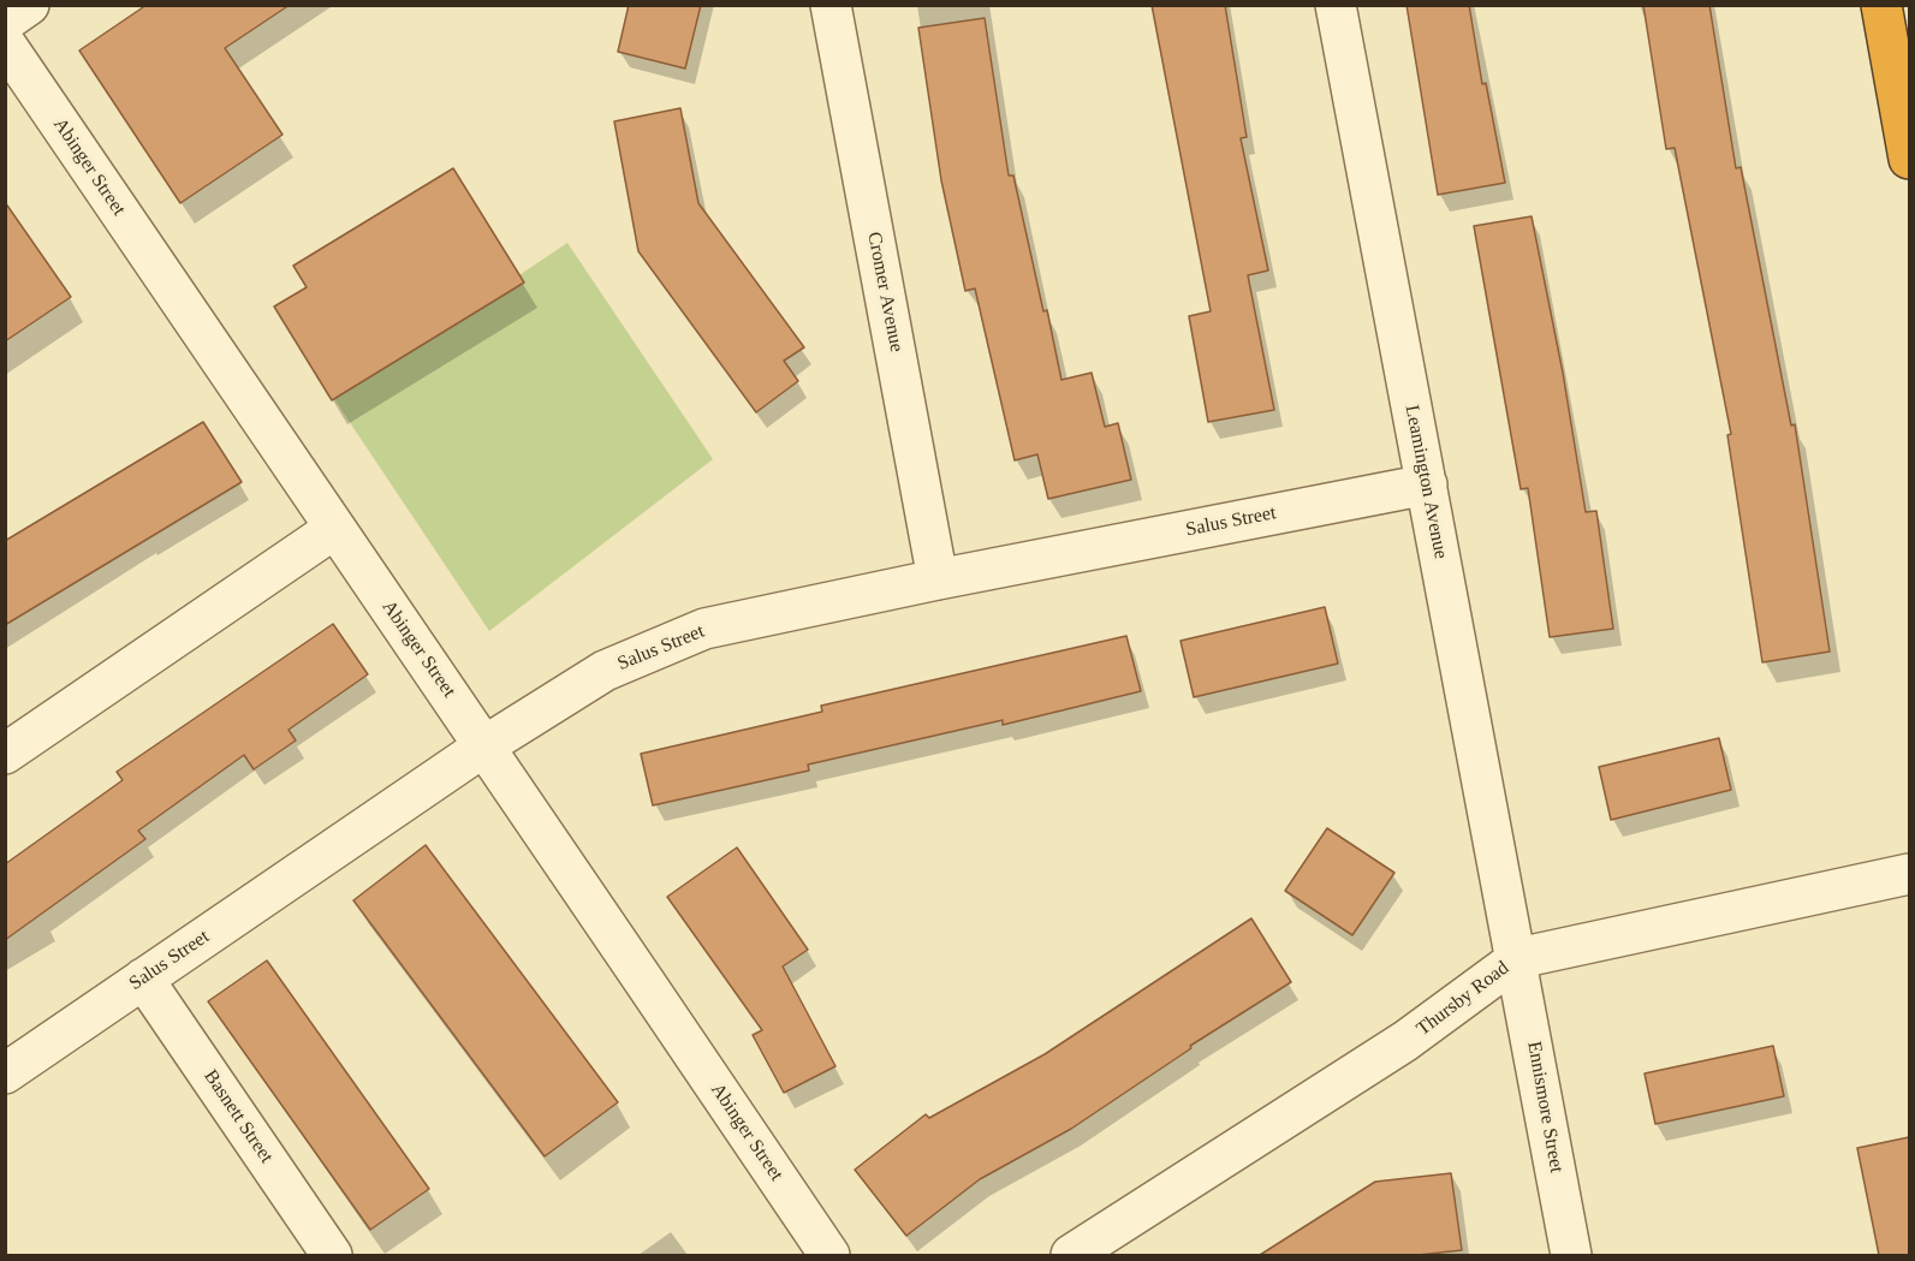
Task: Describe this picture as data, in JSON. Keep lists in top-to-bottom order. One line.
{"streets":{"street":["Abinger Street","Cromer Avenue","Leamington Avenue","Salus Street","Thursby Road","Ennismore Street","Basnett Street"]},"crossings":[["Abinger Street","Salus Street"],["Cromer Avenue","Salus Street"],["Leamington Avenue","Salus Street"],["Leamington Avenue","Thursby Road"],["Leamington Avenue","Ennismore Street"],["Salus Street","Basnett Street"],["Thursby Road","Ennismore Street"]]}
